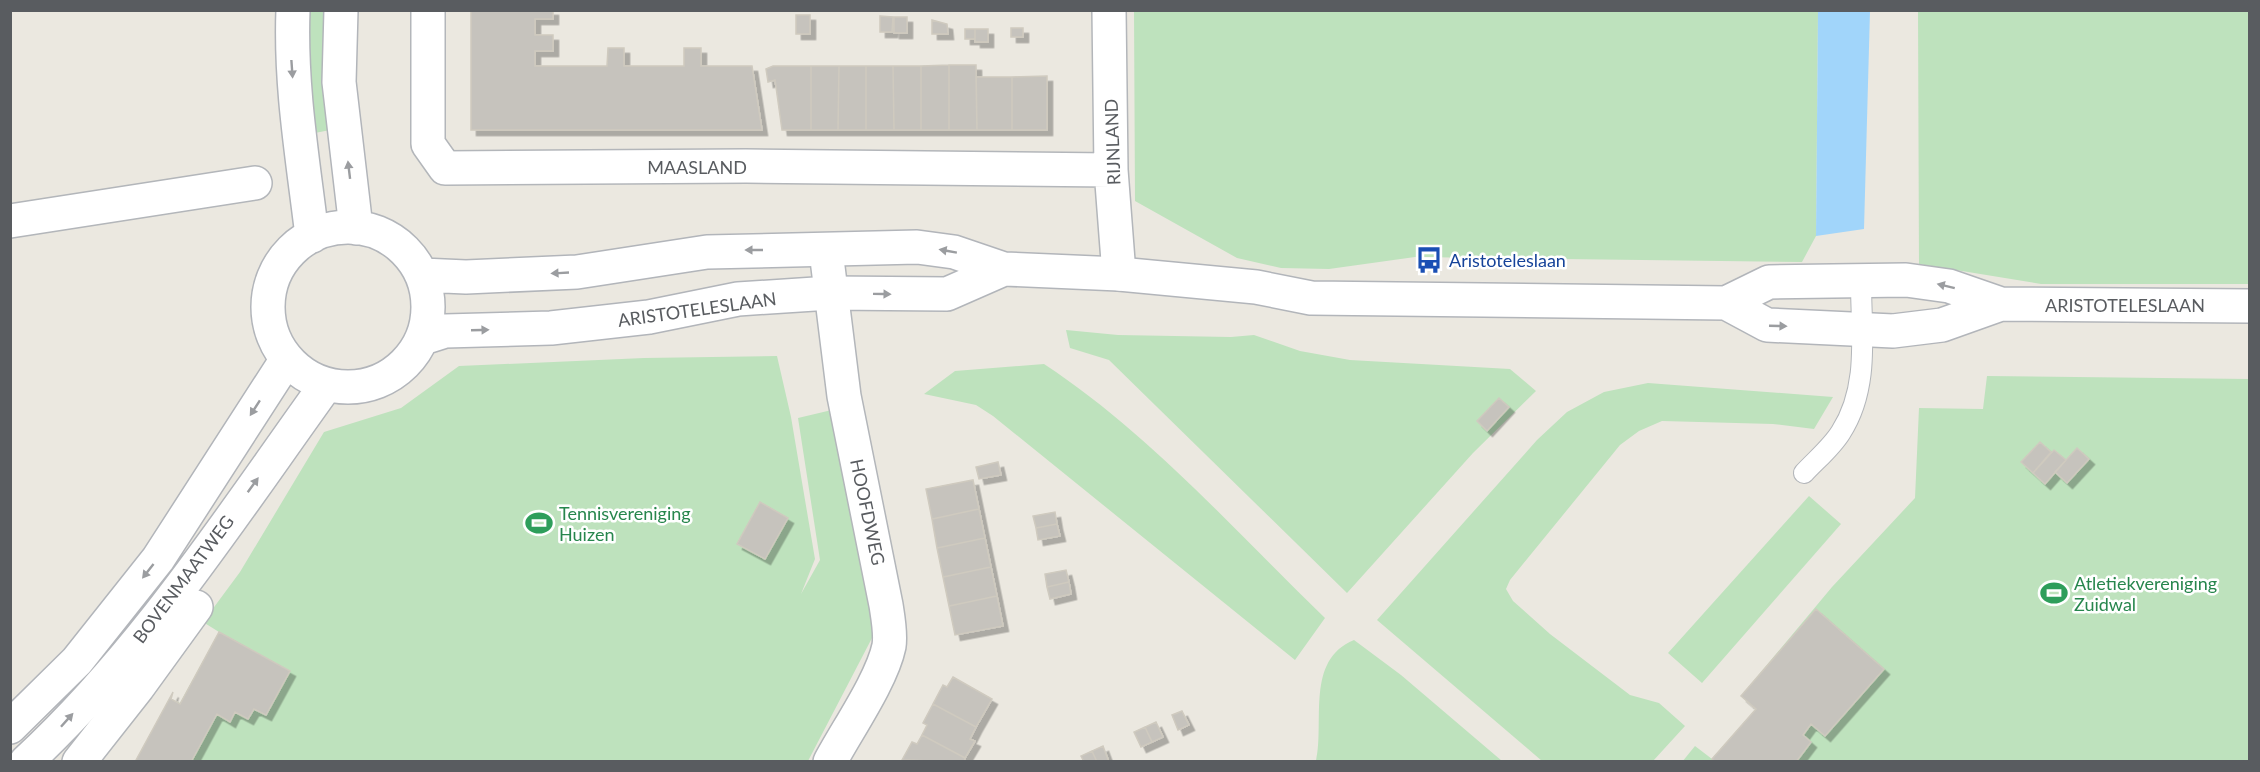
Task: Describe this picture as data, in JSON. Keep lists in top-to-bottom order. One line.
{"streets":{"street":["RIJNLAND","MAASLAND","ARISTOTELESLAAN","HOOFDWEG","BOVENMAATWEG"]},"crossings":[["RIJNLAND","MAASLAND"],["RIJNLAND","ARISTOTELESLAAN"],["ARISTOTELESLAAN","HOOFDWEG"],["ARISTOTELESLAAN","BOVENMAATWEG"]],"places":{"bus stop":["Aristoteleslaan"],"sports":["Tennisvereniging Huizen","Atletiekvereniging Zuidwal"]}}
